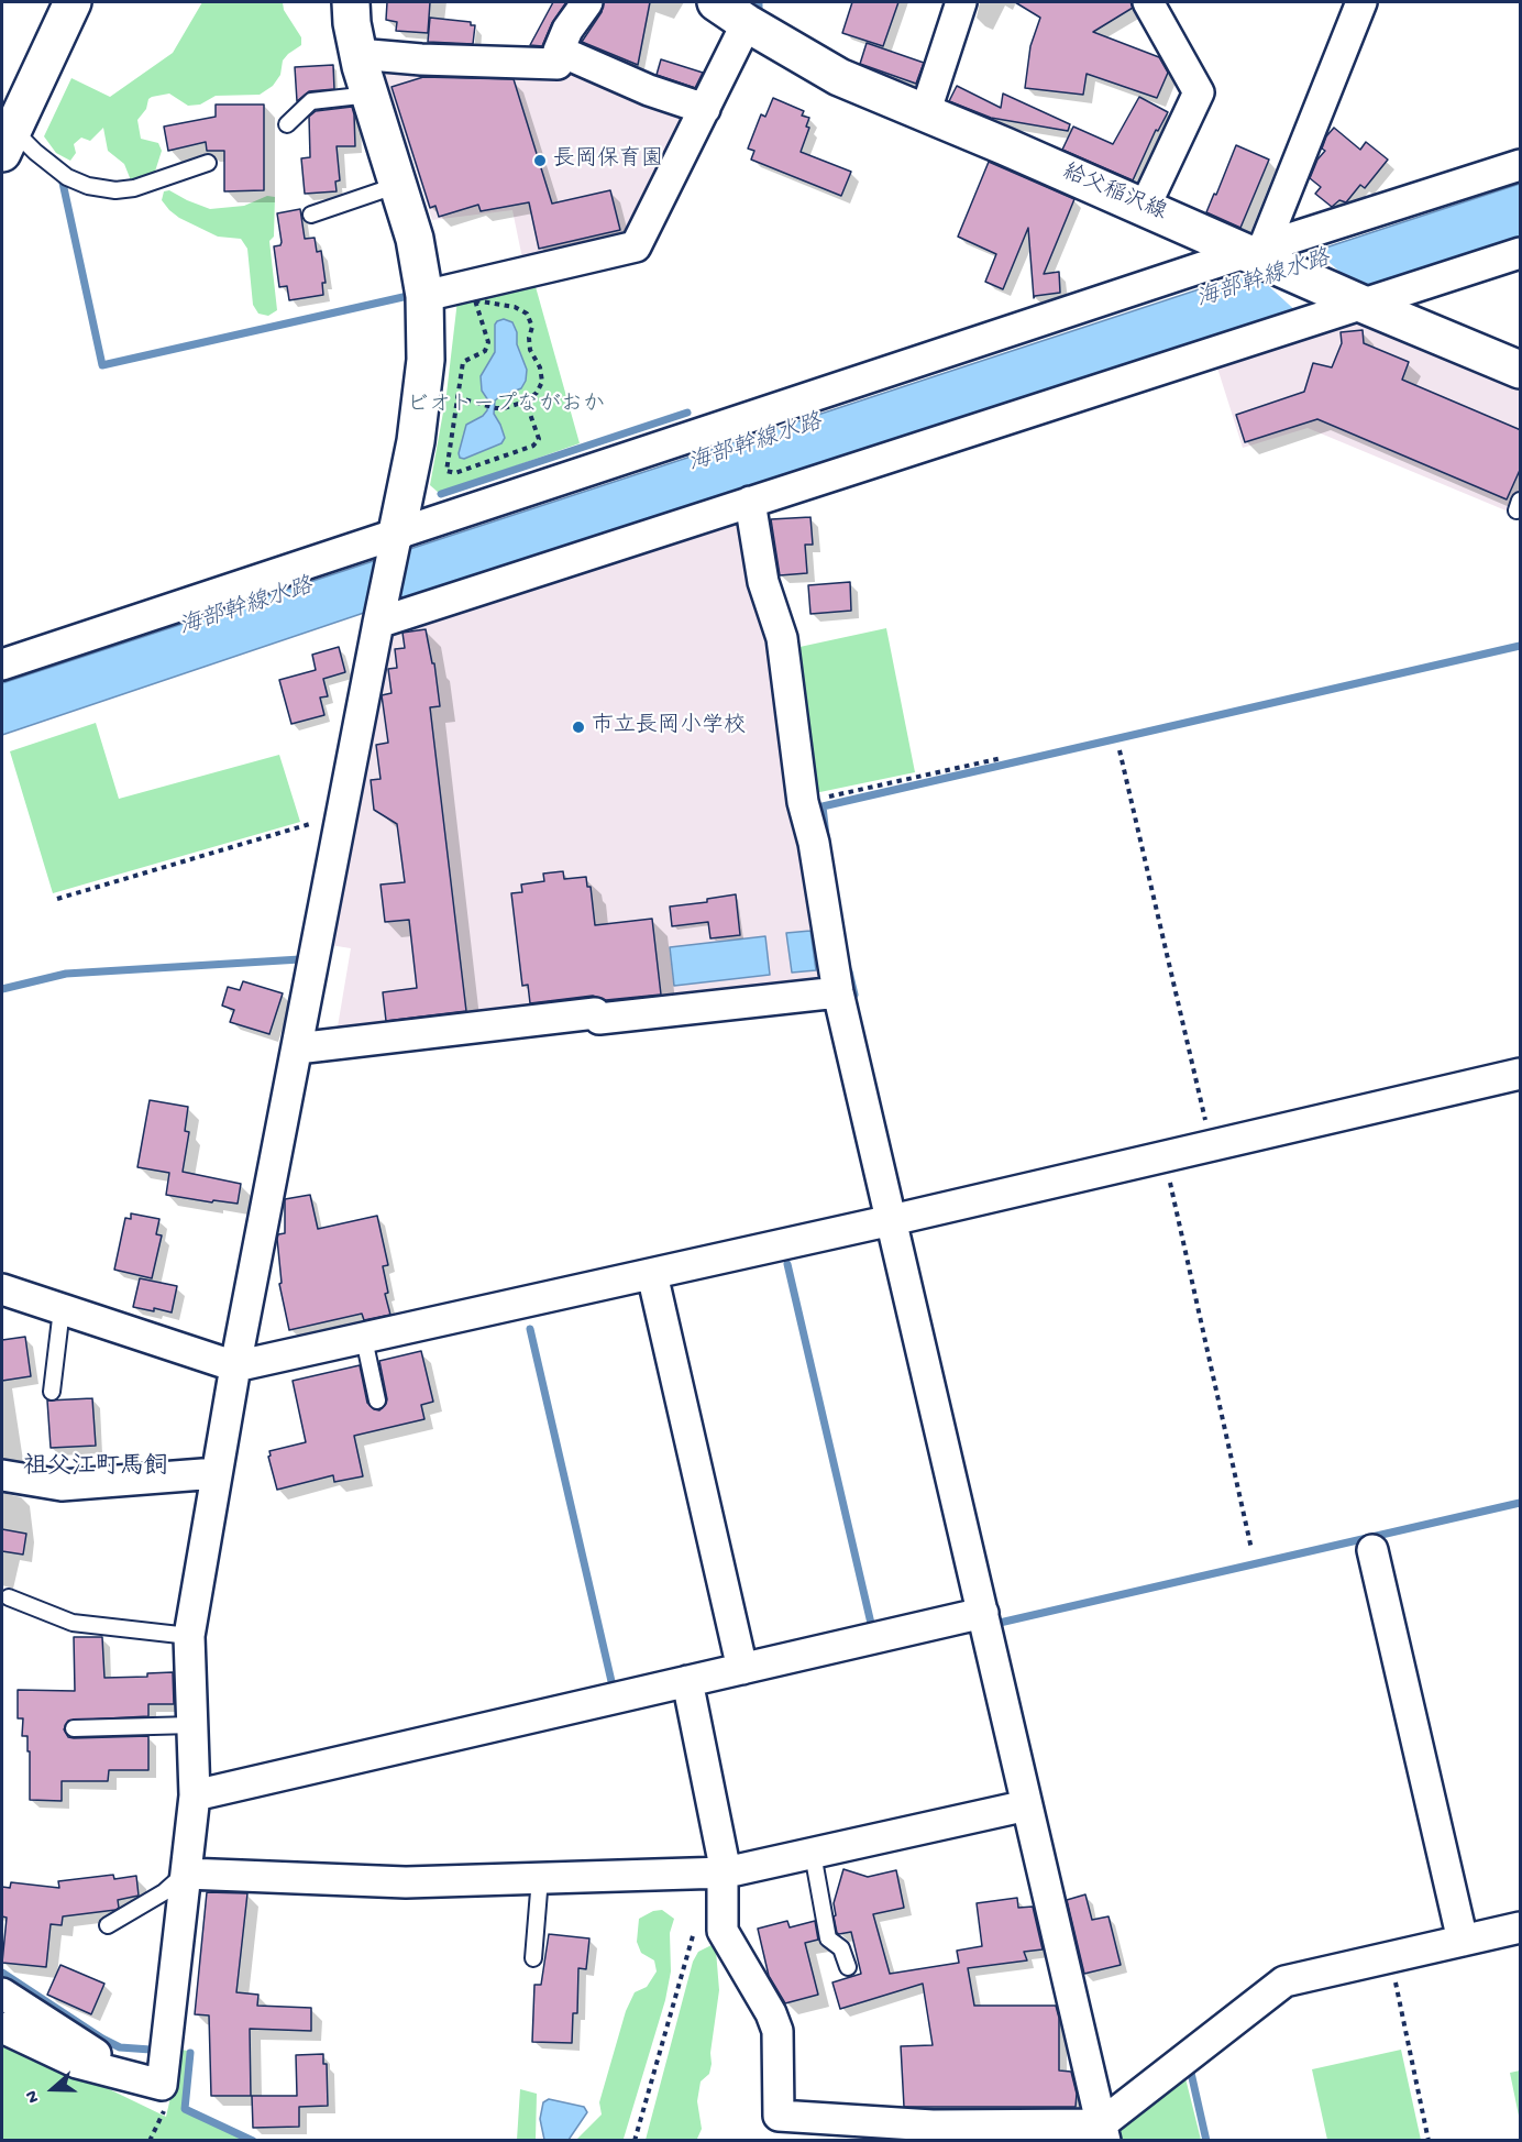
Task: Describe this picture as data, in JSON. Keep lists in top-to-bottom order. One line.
{"streets":{"main road":["給父稲沢線"]},"districts":["祖父江町馬飼"],"water":["海部幹線水路"],"parks":["ビオトープながおか"],"places":["長岡保育園","市立長岡小学校"],"north":"left"}
